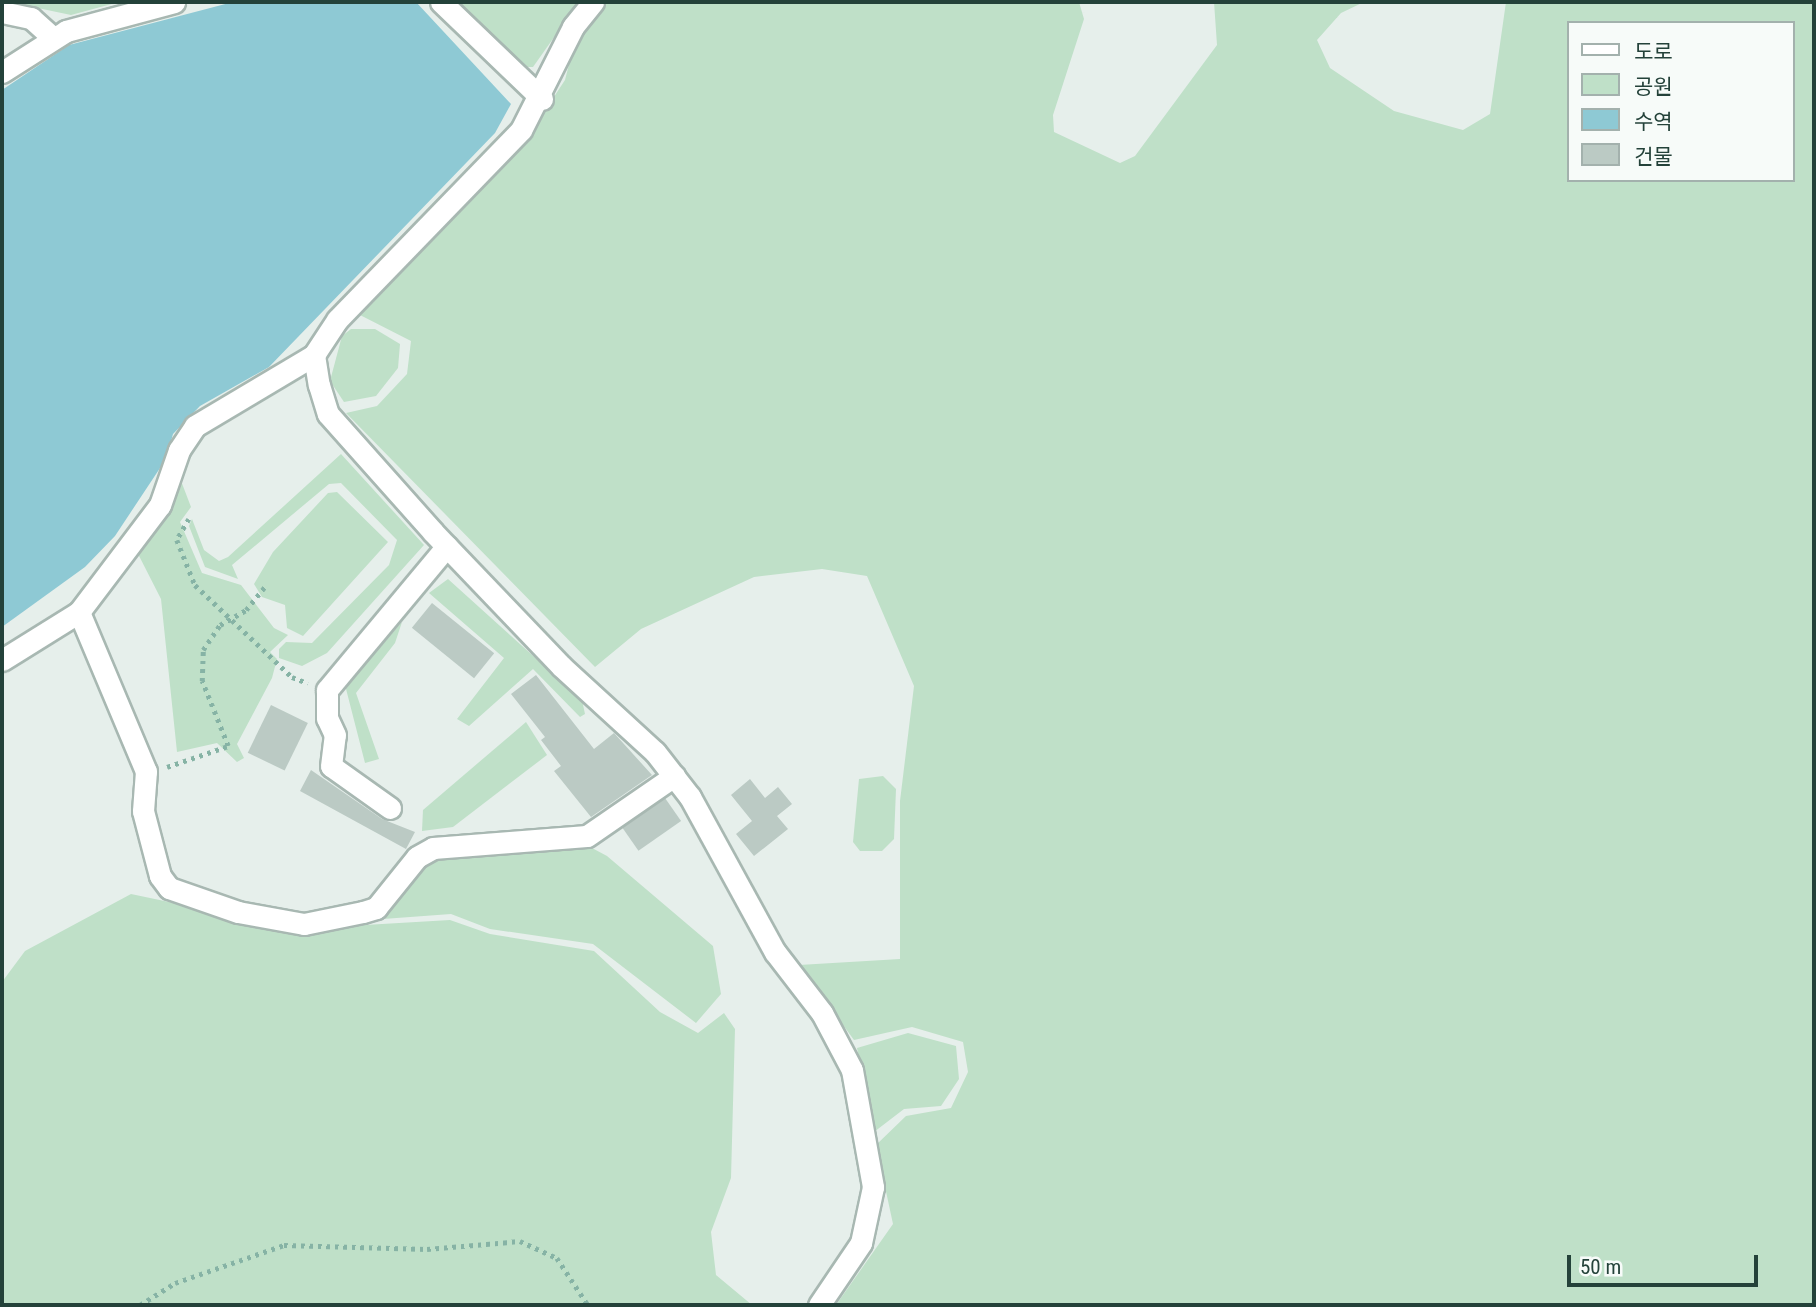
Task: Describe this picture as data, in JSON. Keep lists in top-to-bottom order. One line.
{"legend":["도로","공원","수역","건물"],"scale_bar":"50 m"}
